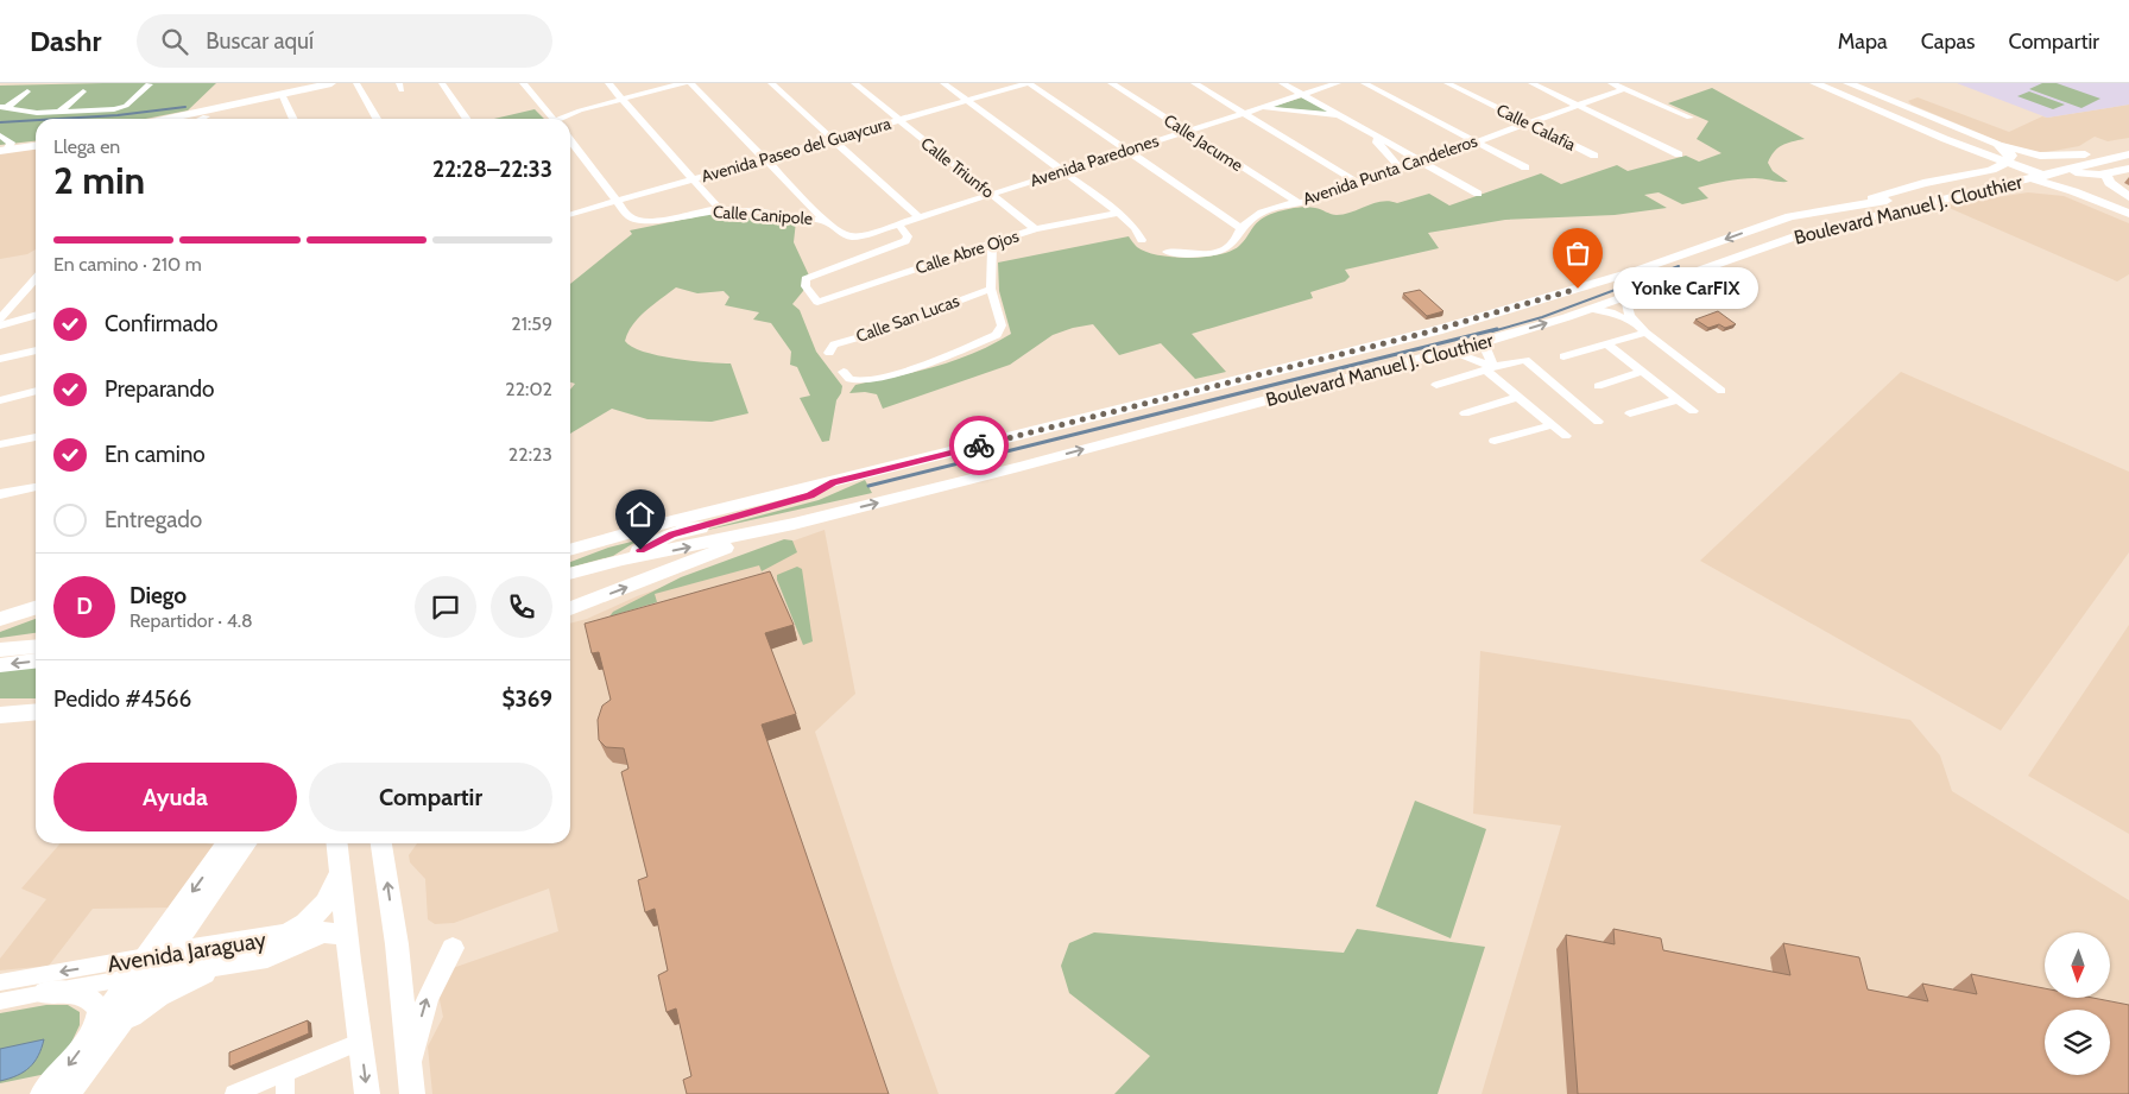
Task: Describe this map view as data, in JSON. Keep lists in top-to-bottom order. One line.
{"streets":{"main road":["Boulevard Manuel J. Clouthier","Avenida Jaraguay"],"street":["Calle Calafia","Calle Jacume","Avenida Paseo del Guaycura","Avenida Paredones","Calle Triunfo","Avenida Punta Candeleros","Calle Canipole","Calle Abre Ojos","Calle San Lucas"]},"crossings":[["Calle Calafia","Avenida Punta Candeleros"],["Calle Jacume","Avenida Paredones"],["Calle Jacume","Avenida Punta Candeleros"],["Avenida Paseo del Guaycura","Calle Triunfo"],["Avenida Paseo del Guaycura","Calle Canipole"],["Avenida Paredones","Calle Triunfo"],["Avenida Paredones","Calle Canipole"],["Avenida Paredones","Calle Abre Ojos"],["Calle Triunfo","Calle Abre Ojos"]],"places":["Yonke CarFIX"],"north":"bottom","page":{"header":"Dashr","search":"Buscar aquí","nav":["Mapa","Capas","Compartir"],"heading":["2 min","Llega en","22:28–22:33"],"panel":["Diego","Repartidor · 4.8","Pedido #4566","$369"],"bar":"En camino · 210 m","bubble":"Yonke CarFIX","list":[["Confirmado","21:59"],["Preparando","22:02"],["En camino","22:23"],"Entregado"],"round":"D","buttons":["Ayuda","Compartir"]}}
